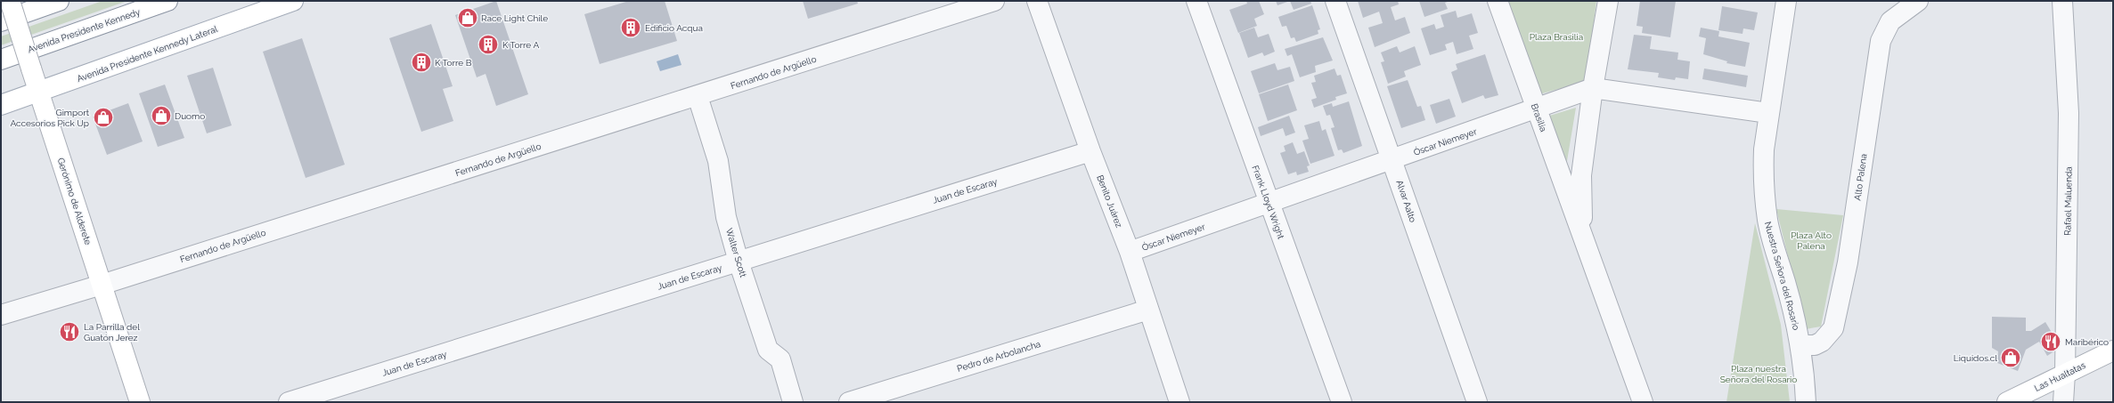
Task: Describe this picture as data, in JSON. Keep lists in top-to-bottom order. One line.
{"streets":{"main road":["Avenida Presidente Kennedy","Avenida Presidente Kennedy Lateral","Gerónimo de Alderete","Las Hualtatas"],"street":["Fernando de Argüello","Brasilia","Óscar Niemeyer","Alto Palena","Juan de Escaray","Benito Juárez","Alvar Aalto","Rafael Maluenda","Frank Lloyd Wright","Walter Scott","Nuestra Señora del Rosario","Pedro de Arbolancha"]},"crossings":[["Avenida Presidente Kennedy Lateral","Gerónimo de Alderete"],["Fernando de Argüello","Gerónimo de Alderete"],["Fernando de Argüello","Walter Scott"],["Brasilia","Óscar Niemeyer"],["Óscar Niemeyer","Benito Juárez"],["Óscar Niemeyer","Alvar Aalto"],["Óscar Niemeyer","Frank Lloyd Wright"],["Óscar Niemeyer","Nuestra Señora del Rosario"],["Alto Palena","Nuestra Señora del Rosario"],["Juan de Escaray","Benito Juárez"],["Juan de Escaray","Walter Scott"],["Benito Juárez","Pedro de Arbolancha"],["Rafael Maluenda","Las Hualtatas"]],"parks":["Plaza Brasilia","Plaza Alto Palena","Plaza nuestra Señora del Rosario"],"places":{"shop":["Race Light Chile","Duomo","Gimport Accesorios Pick Up","Liquidos.cl"],"building":["Edificio Acqua","K Torre A","K Torre B"],"restaurant":["La Parrilla del Guatón Jerez","Maribérico"]}}
